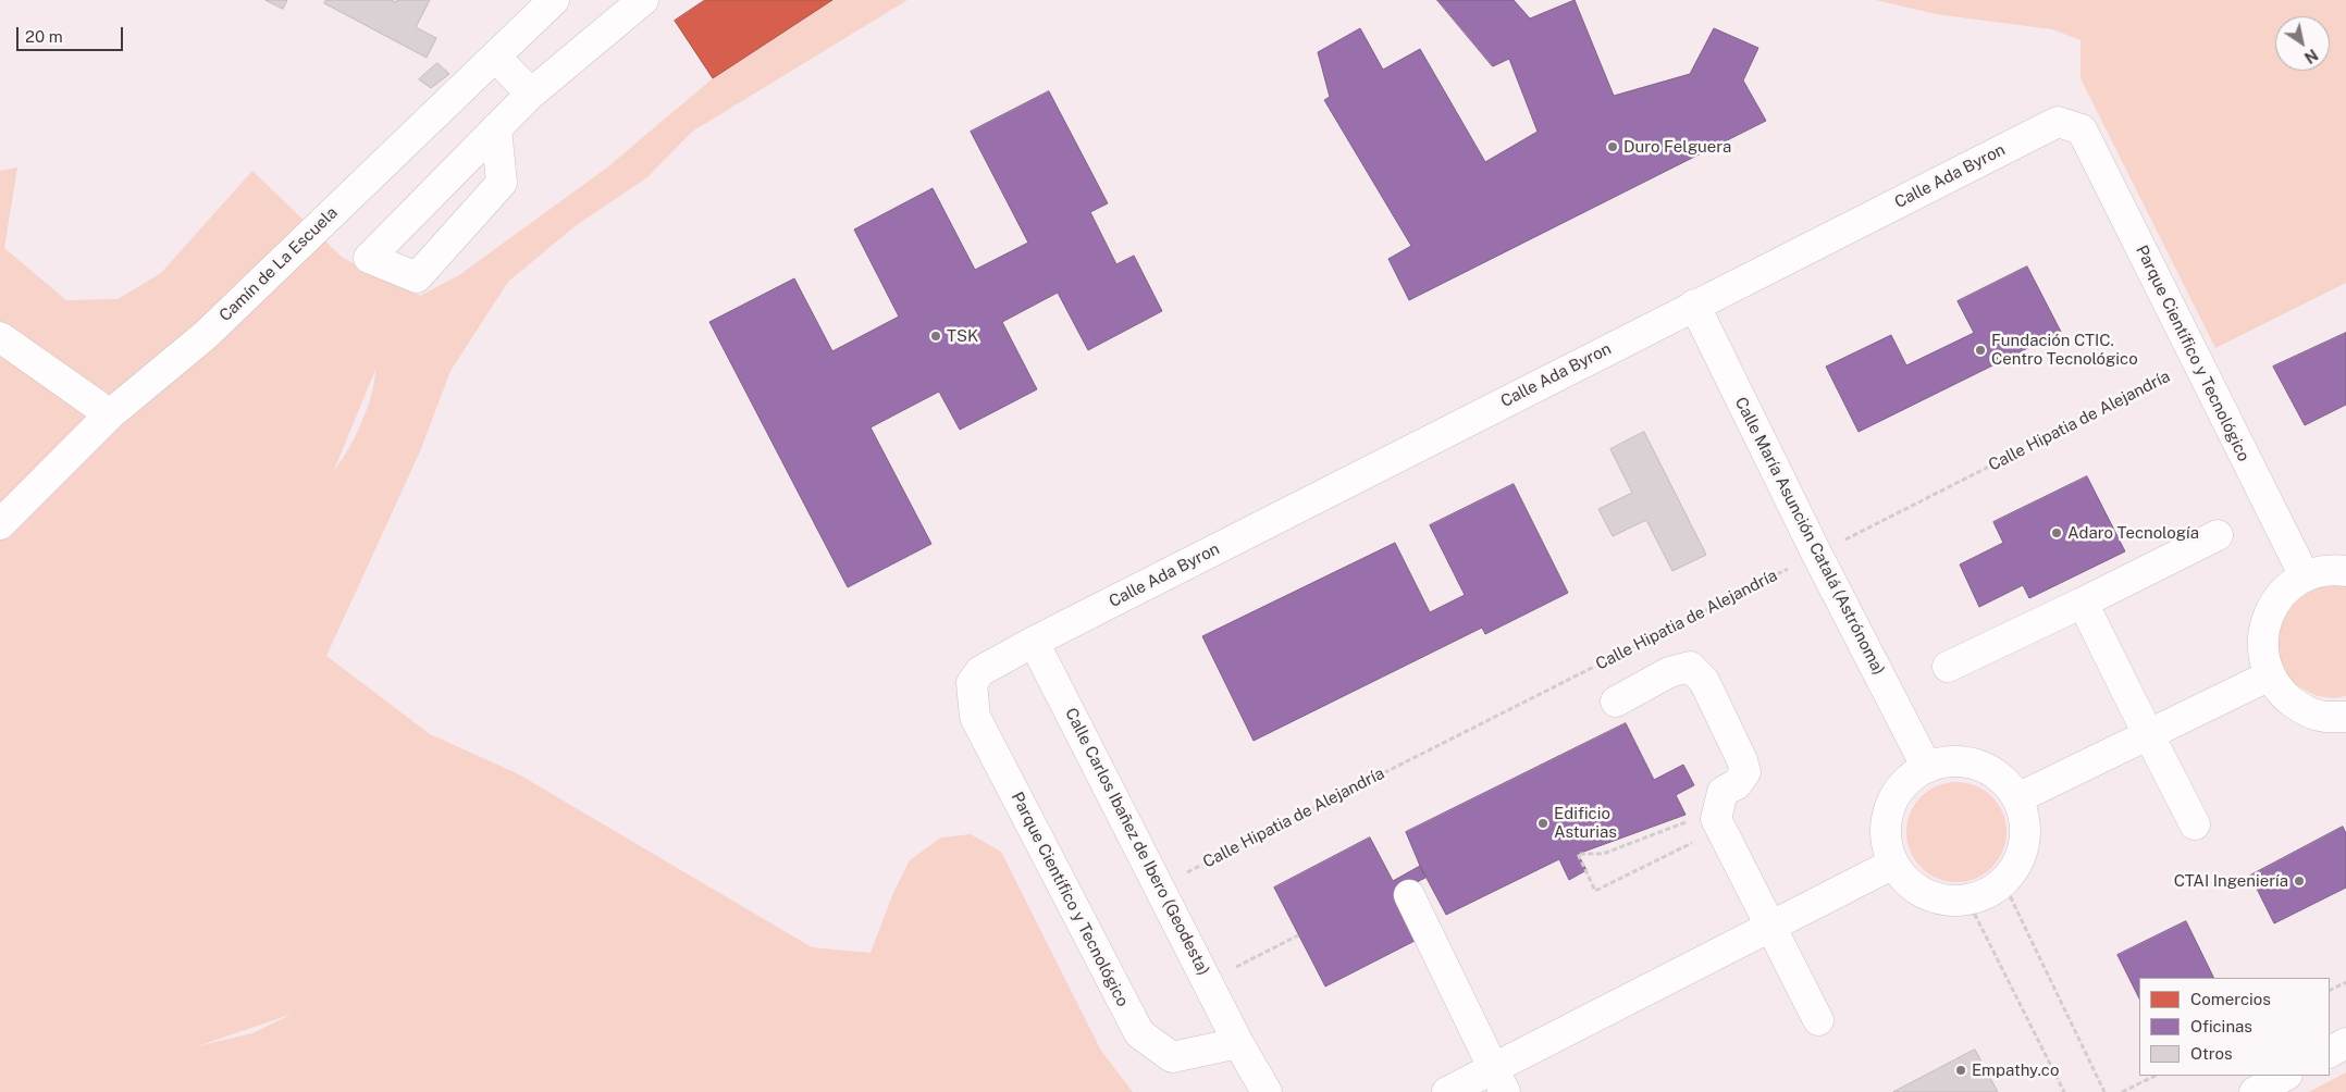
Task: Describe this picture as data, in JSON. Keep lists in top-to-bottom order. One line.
{"streets":{"street":["Calle Ada Byron","Camín de La Escuela","Parque Científico y Tecnológico","Calle María Asunción Catalá (Astrónoma)","Calle Carlos Ibañez de Ibero (Geodesta)"],"path":["Calle Hipatia de Alejandría"]},"crossings":[["Calle Ada Byron","Parque Científico y Tecnológico"],["Calle Ada Byron","Calle María Asunción Catalá (Astrónoma)"],["Calle Ada Byron","Calle Carlos Ibañez de Ibero (Geodesta)"],["Parque Científico y Tecnológico","Calle Hipatia de Alejandría"],["Parque Científico y Tecnológico","Calle Carlos Ibañez de Ibero (Geodesta)"],["Calle Hipatia de Alejandría","Calle María Asunción Catalá (Astrónoma)"]],"places":["Duro Felguera","TSK","Fundación CTIC. Centro Tecnológico","Adaro Tecnología","Edificio Asturias","CTAI Ingeniería","Empathy.co"],"legend":["Comercios","Oficinas","Otros"],"scale_bar":"20 m","north":"bottom right"}
